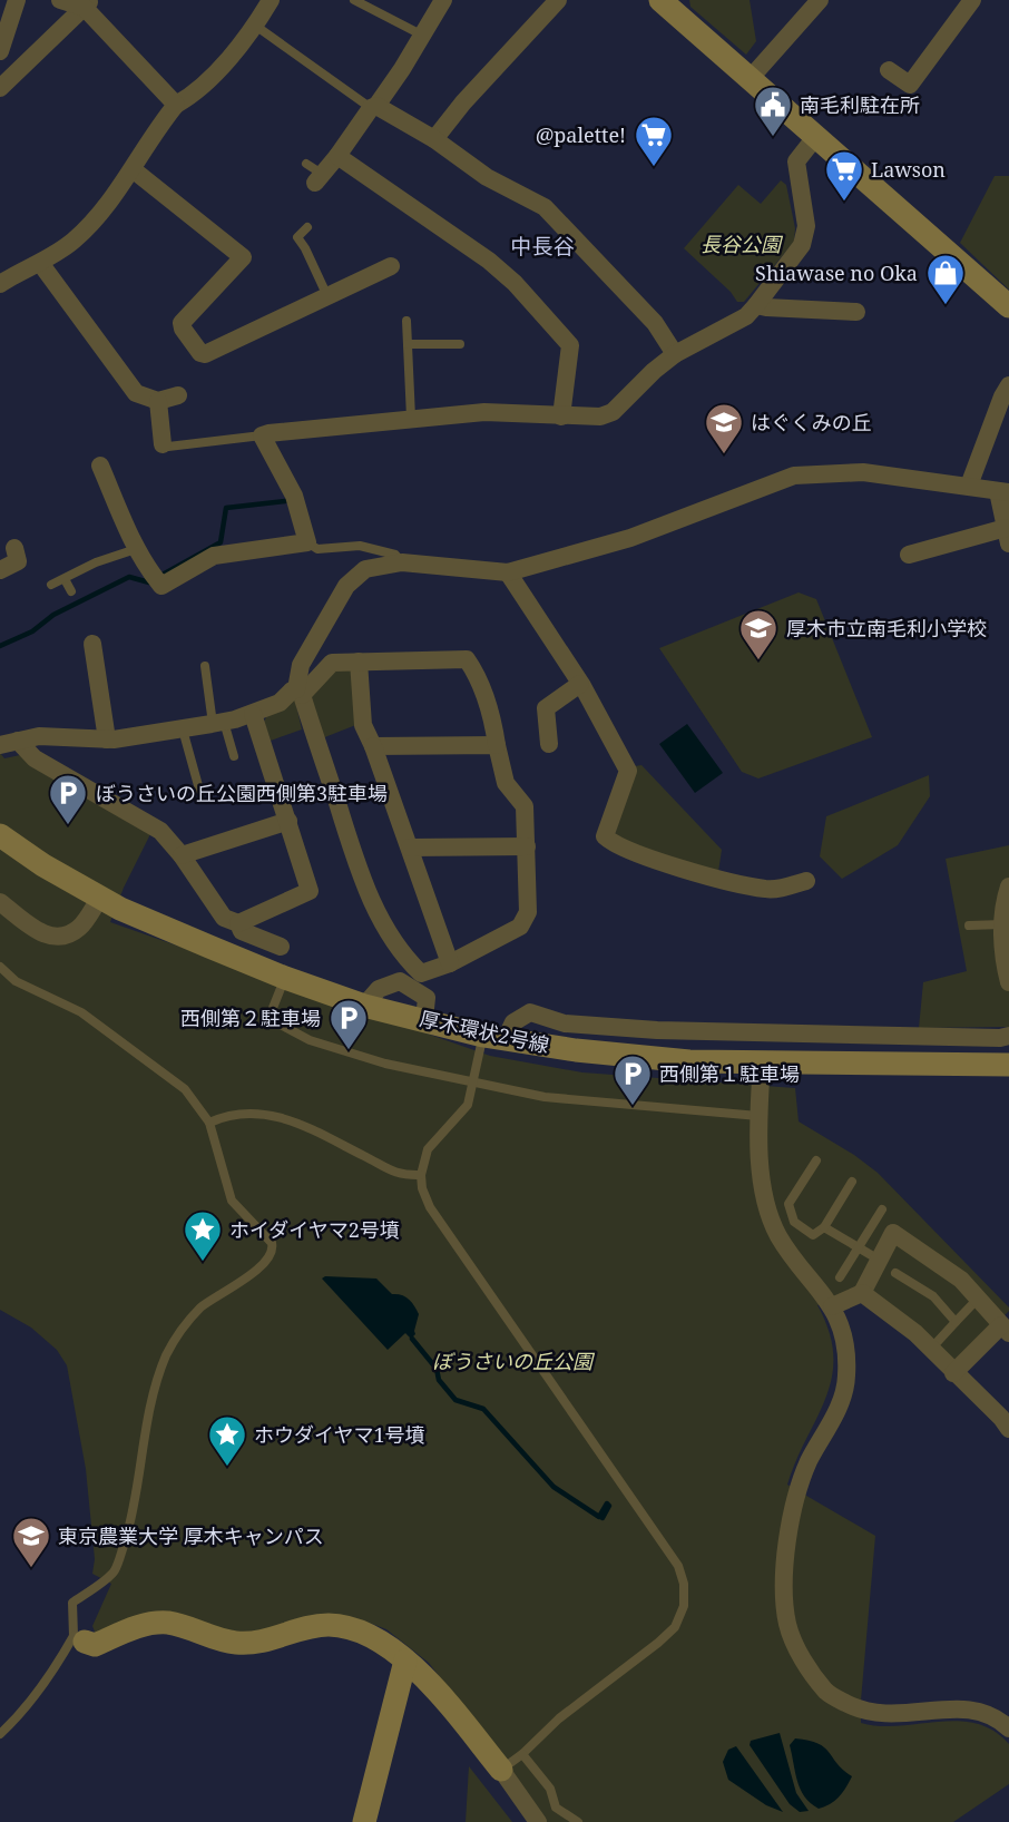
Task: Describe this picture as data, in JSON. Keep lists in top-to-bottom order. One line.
{"streets":{"street":["厚木環状2号線"]},"districts":["中長谷"],"parks":["長谷公園","ぼうさいの丘公園"],"places":{"public building":["南毛利駐在所"],"supermarket":["@palette!","Lawson"],"shop":["Shiawase no Oka"],"school or university":["はぐくみの丘","厚木市立南毛利小学校","東京農業大学 厚木キャンパス"],"parking":["ぼうさいの丘公園西側第3駐車場","西側第２駐車場","西側第１駐車場"],"place":["ホイダイヤマ2号墳","ホウダイヤマ1号墳"]}}
